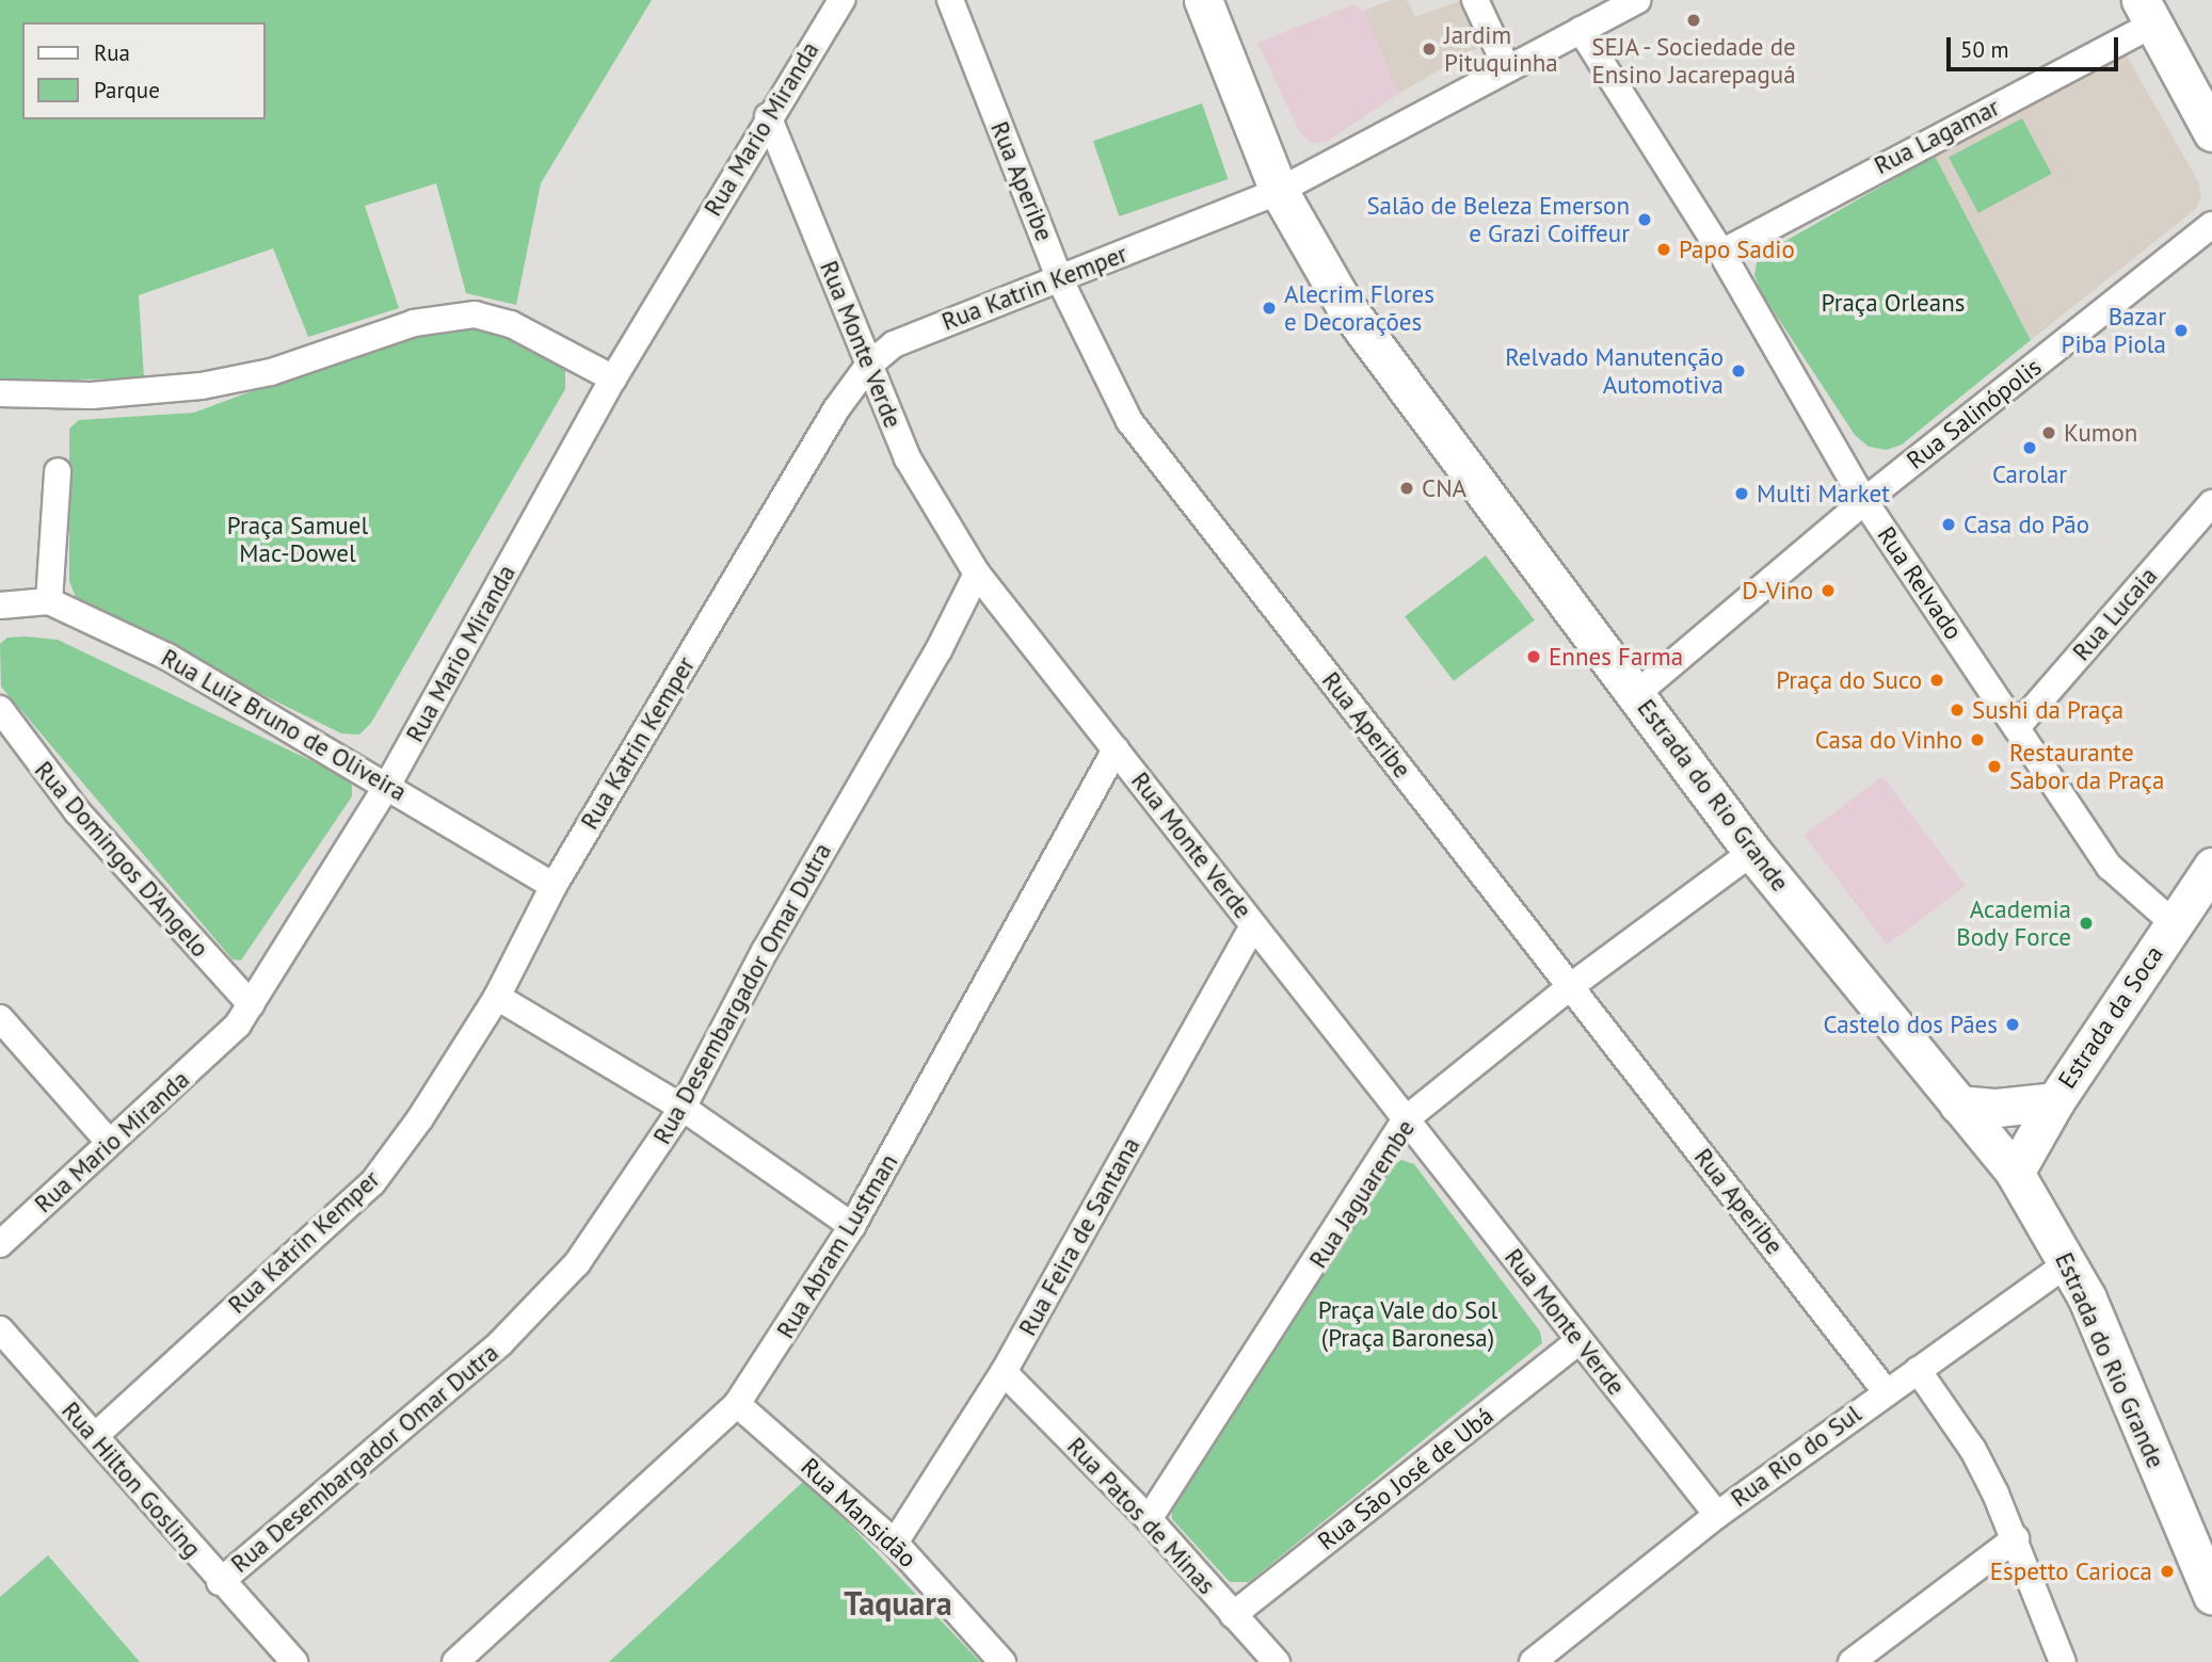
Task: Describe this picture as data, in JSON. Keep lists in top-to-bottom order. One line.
{"streets":{"main road":["Estrada do Rio Grande","Estrada da Soca"],"street":["Rua Mario Miranda","Rua Lagamar","Rua Aperibe","Rua Katrin Kemper","Rua Monte Verde","Rua Salinópolis","Rua Relvado","Rua Lucaia","Rua Luiz Bruno de Oliveira","Rua Domingos D'Angelo","Rua Desembargador Omar Dutra","Rua Jaguarembe","Rua Feira de Santana","Rua Abram Lustman","Rua Rio do Sul","Rua São José de Ubá","Rua Hilton Gosling","Rua Mansidão","Rua Patos de Minas"]},"crossings":[["Rua Mario Miranda","Rua Monte Verde"],["Rua Mario Miranda","Rua Luiz Bruno de Oliveira"],["Rua Mario Miranda","Rua Domingos D'Angelo"],["Rua Lagamar","Rua Relvado"],["Rua Aperibe","Rua Katrin Kemper"],["Rua Aperibe","Rua Jaguarembe"],["Rua Aperibe","Rua Rio do Sul"],["Rua Katrin Kemper","Rua Monte Verde"],["Rua Katrin Kemper","Rua Relvado"],["Rua Katrin Kemper","Rua Luiz Bruno de Oliveira"],["Rua Katrin Kemper","Estrada do Rio Grande"],["Rua Katrin Kemper","Rua Hilton Gosling"],["Rua Monte Verde","Rua Desembargador Omar Dutra"],["Rua Monte Verde","Rua Jaguarembe"],["Rua Monte Verde","Rua Feira de Santana"],["Rua Monte Verde","Rua Abram Lustman"],["Rua Monte Verde","Rua Rio do Sul"],["Rua Monte Verde","Rua São José de Ubá"],["Rua Salinópolis","Rua Relvado"],["Rua Salinópolis","Estrada do Rio Grande"],["Rua Relvado","Rua Lucaia"],["Rua Relvado","Estrada da Soca"],["Estrada do Rio Grande","Estrada da Soca"],["Estrada do Rio Grande","Rua Jaguarembe"],["Estrada do Rio Grande","Rua Rio do Sul"],["Rua Desembargador Omar Dutra","Rua Hilton Gosling"],["Rua Jaguarembe","Rua Patos de Minas"],["Rua Feira de Santana","Rua Mansidão"],["Rua Feira de Santana","Rua Patos de Minas"],["Rua Abram Lustman","Rua Mansidão"],["Rua São José de Ubá","Rua Patos de Minas"]],"districts":["Taquara"],"parks":["Praça Orleans","Praça Samuel Mac-Dowel","Praça Vale do Sol (Praça Baronesa)"],"places":["SEJA - Sociedade de Ensino Jacarepaguá","Jardim Pituquinha","Salão de Beleza Emerson e Grazi Coiffeur","Papo Sadio","Alecrim Flores e Decorações","Bazar Piba Piola","Relvado Manutenção Automotiva","Kumon","Carolar","CNA","Multi Market","Casa do Pão","D-Vino","Ennes Farma","Praça do Suco","Sushi da Praça","Casa do Vinho","Restaurante Sabor da Praça","Academia Body Force","Castelo dos Pães","Espetto Carioca"],"legend":["Rua","Parque"],"scale_bar":"50 m"}
